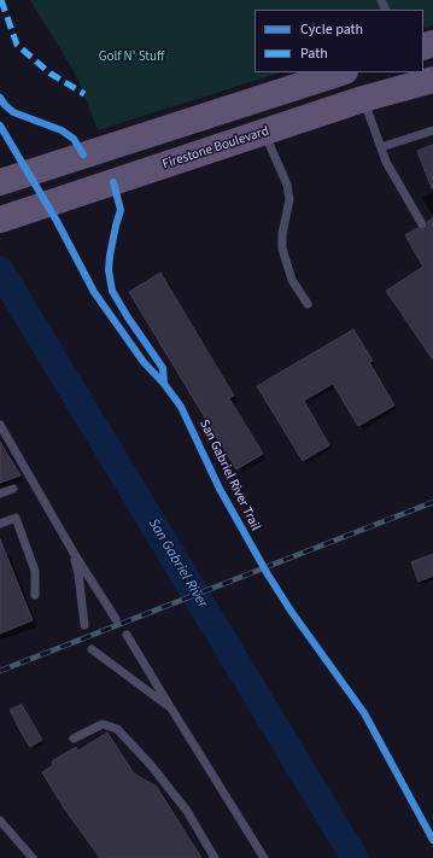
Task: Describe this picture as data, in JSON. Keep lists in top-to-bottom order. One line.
{"streets":{"main road":["Firestone Boulevard"],"cycle path":["San Gabriel River Trail"]},"water":["San Gabriel River"],"parks":["Golf N' Stuff"],"legend":["Cycle path","Path"]}
